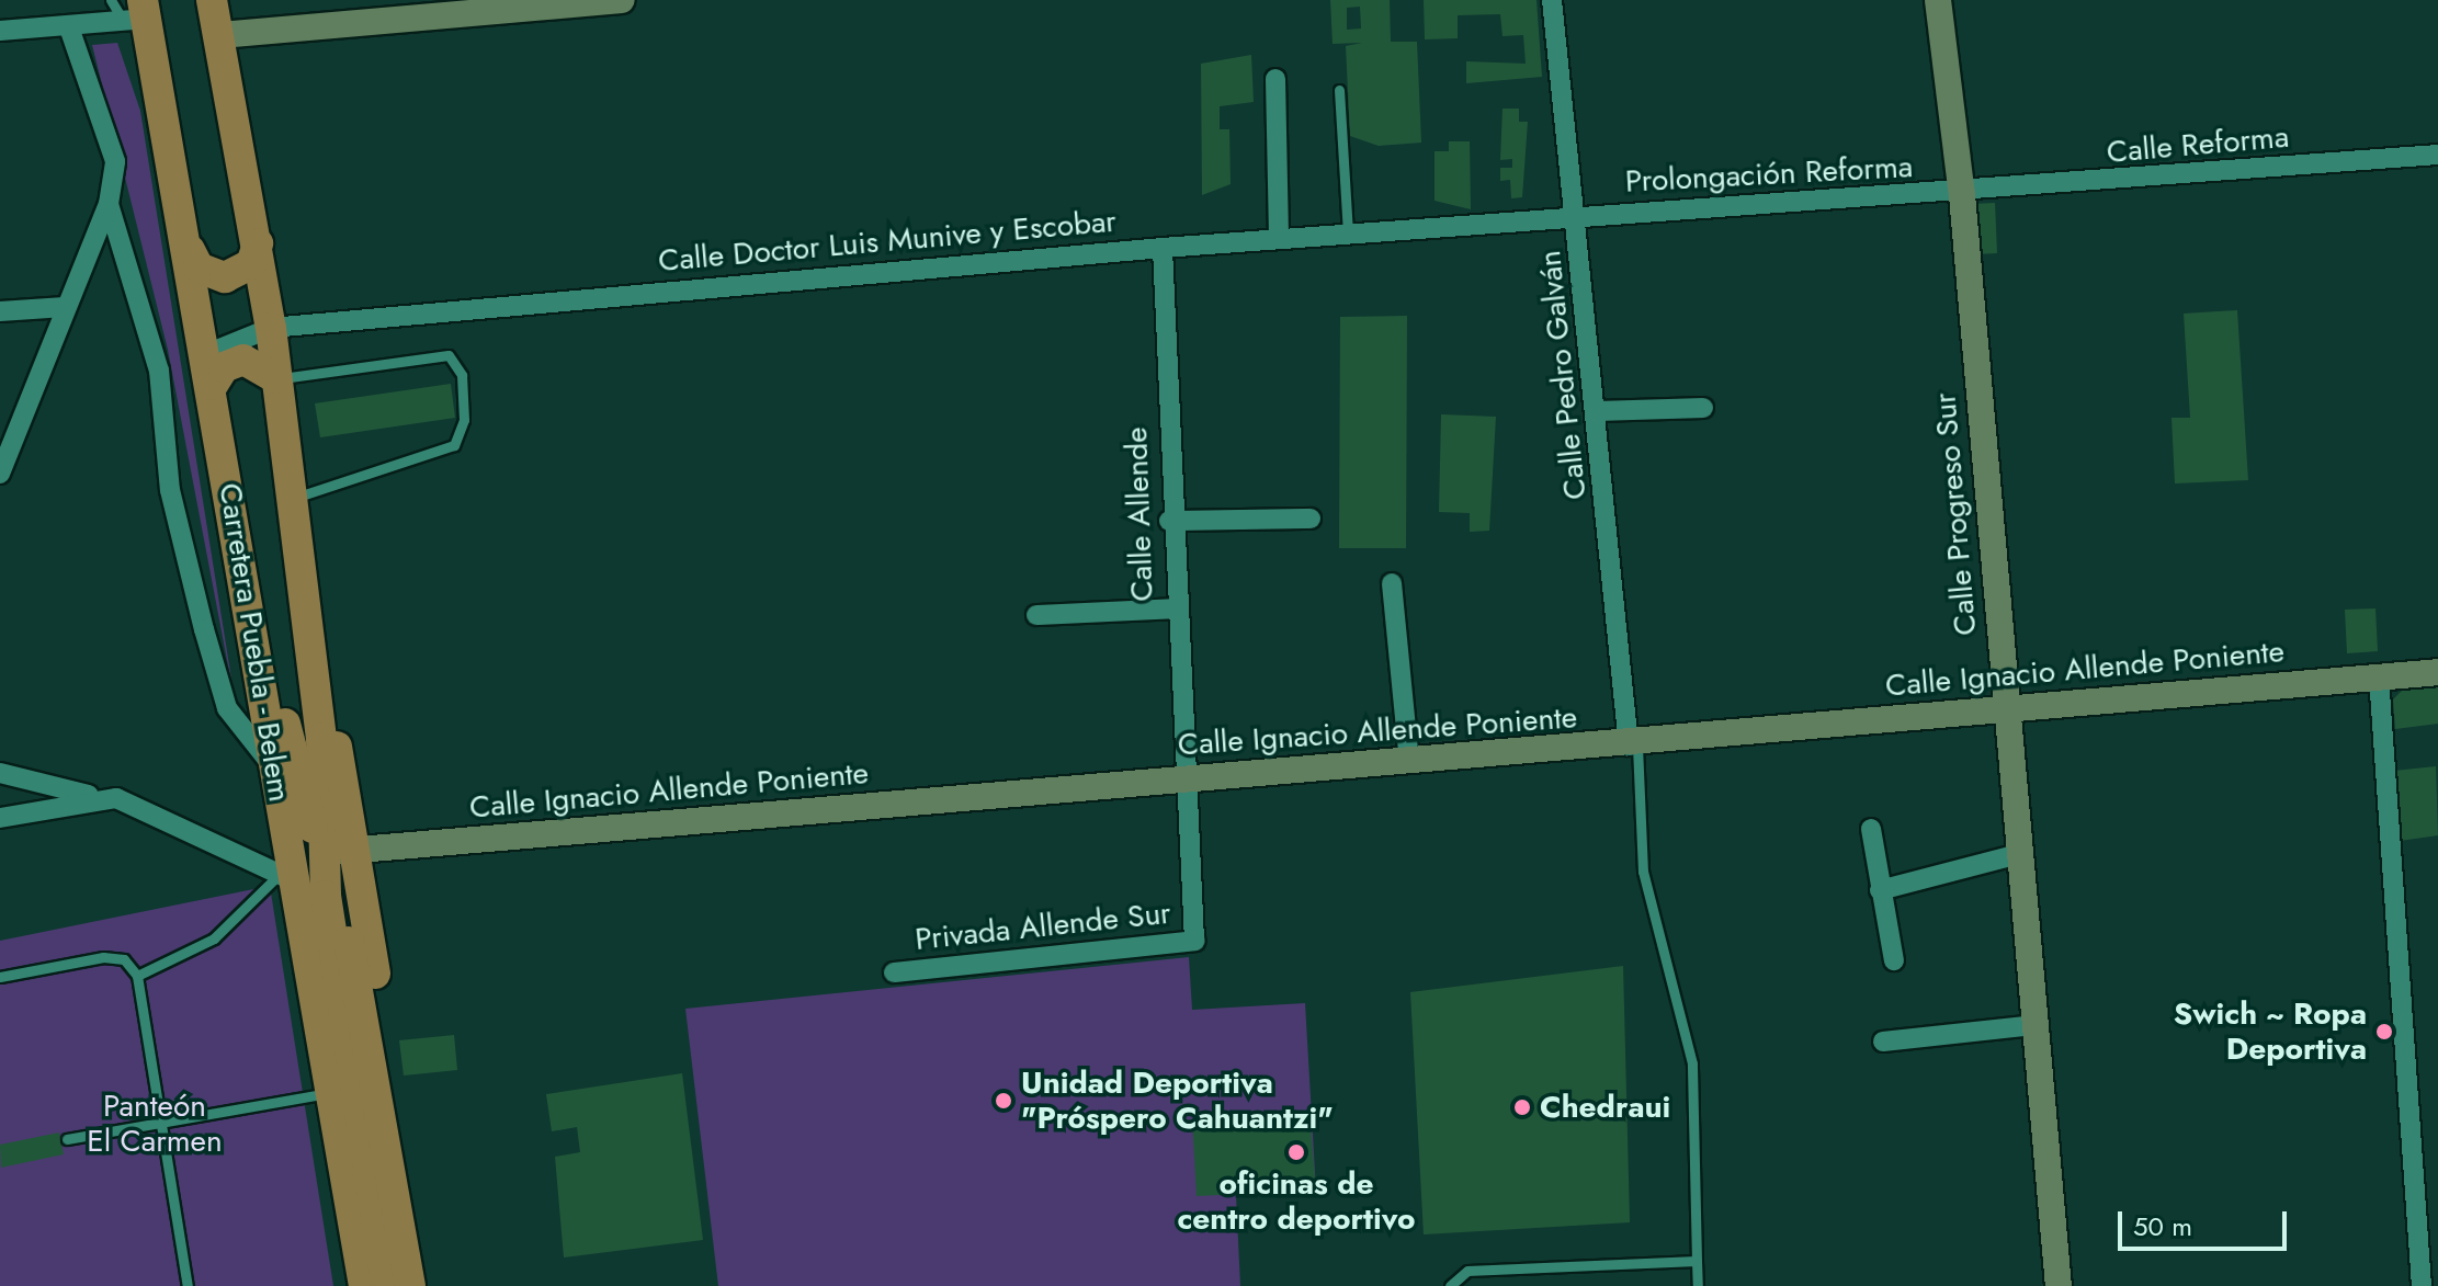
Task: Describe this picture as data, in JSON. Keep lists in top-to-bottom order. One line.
{"streets":{"main road":["Carretera Puebla - Belem"],"street":["Calle Reforma","Prolongación Reforma","Calle Doctor Luis Munive y Escobar","Calle Pedro Galván","Calle Allende","Calle Progreso Sur","Calle Ignacio Allende Poniente","Privada Allende Sur"]},"crossings":[["Calle Reforma","Prolongación Reforma"],["Calle Reforma","Calle Progreso Sur"],["Prolongación Reforma","Calle Doctor Luis Munive y Escobar"],["Prolongación Reforma","Calle Pedro Galván"],["Prolongación Reforma","Calle Progreso Sur"],["Calle Doctor Luis Munive y Escobar","Calle Pedro Galván"],["Calle Doctor Luis Munive y Escobar","Calle Allende"],["Calle Doctor Luis Munive y Escobar","Carretera Puebla - Belem"],["Calle Pedro Galván","Calle Ignacio Allende Poniente"],["Calle Allende","Calle Ignacio Allende Poniente"],["Calle Allende","Privada Allende Sur"],["Calle Progreso Sur","Calle Ignacio Allende Poniente"],["Carretera Puebla - Belem","Calle Ignacio Allende Poniente"],["Calle Ignacio Allende Poniente","Privada Allende Sur"]],"parks":["Panteón El Carmen"],"places":["Swich ~ Ropa Deportiva","Unidad Deportiva \"Próspero Cahuantzi\"","Chedraui","oficinas de centro deportivo"],"scale_bar":"50 m"}
